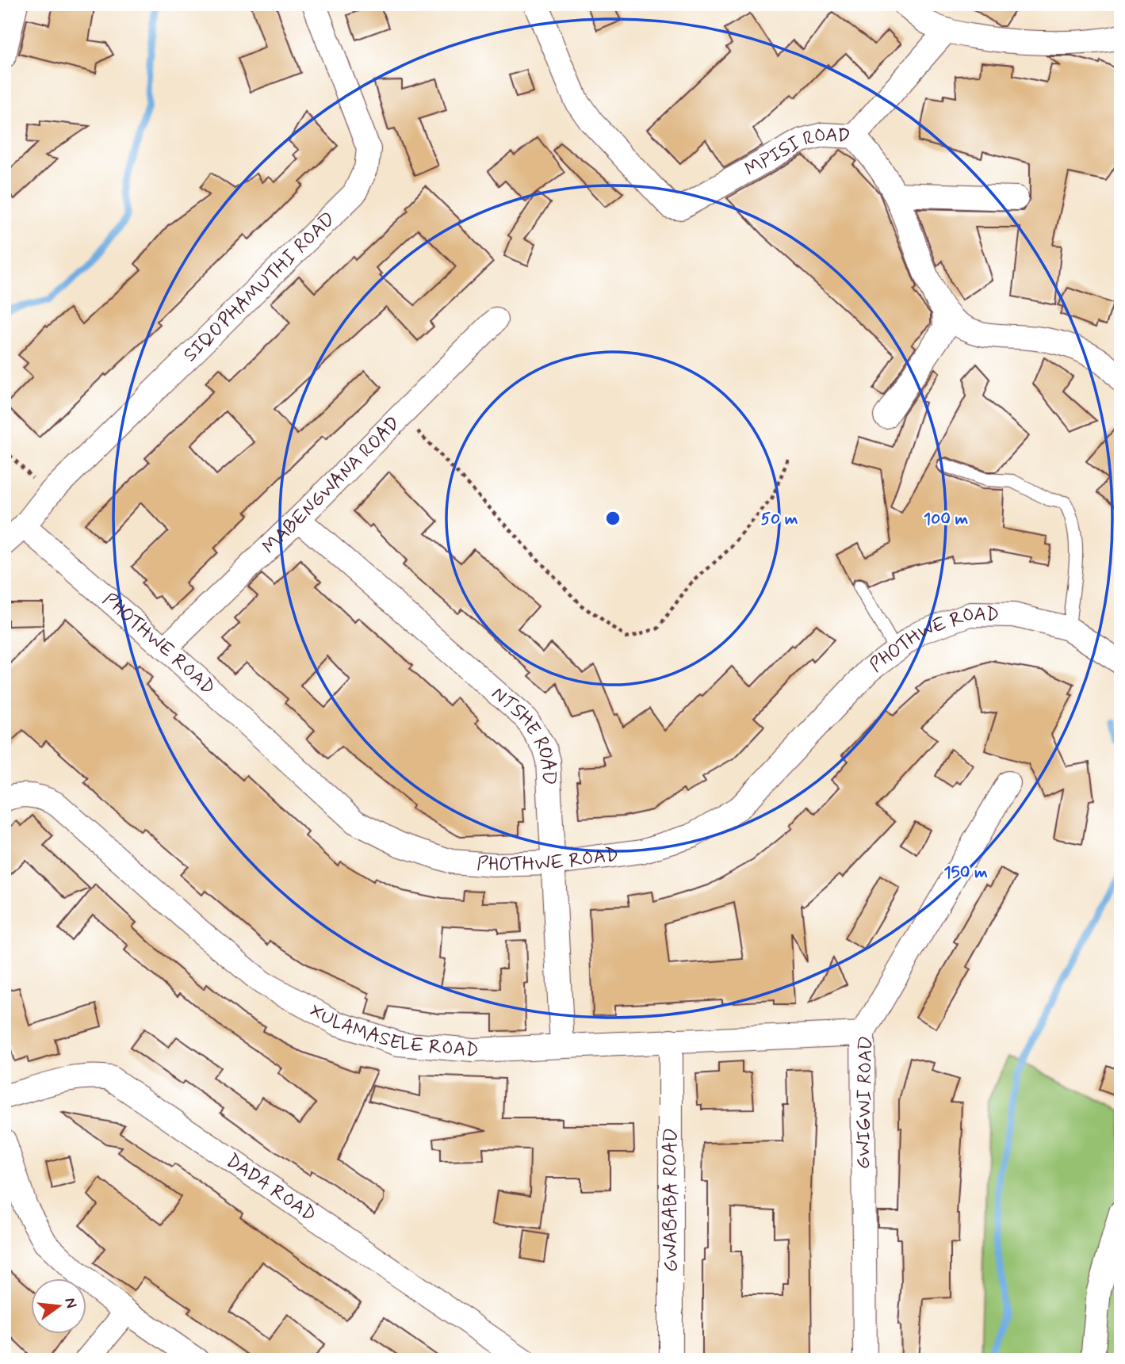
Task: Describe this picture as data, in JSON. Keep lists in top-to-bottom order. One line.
{"streets":{"street":["MPISI ROAD","SIQOPHAMUTHI ROAD","MABENGWANA ROAD","PHOTHWE ROAD","NTSHE ROAD","XULAMASELE ROAD","GWIGWI ROAD","DADA ROAD","GWABABA ROAD"]},"crossings":[["SIQOPHAMUTHI ROAD","PHOTHWE ROAD"],["MABENGWANA ROAD","PHOTHWE ROAD"],["MABENGWANA ROAD","NTSHE ROAD"],["PHOTHWE ROAD","NTSHE ROAD"],["NTSHE ROAD","XULAMASELE ROAD"],["XULAMASELE ROAD","GWIGWI ROAD"],["XULAMASELE ROAD","GWABABA ROAD"]],"north":"right","rings":["50 m","100 m","150 m"]}
